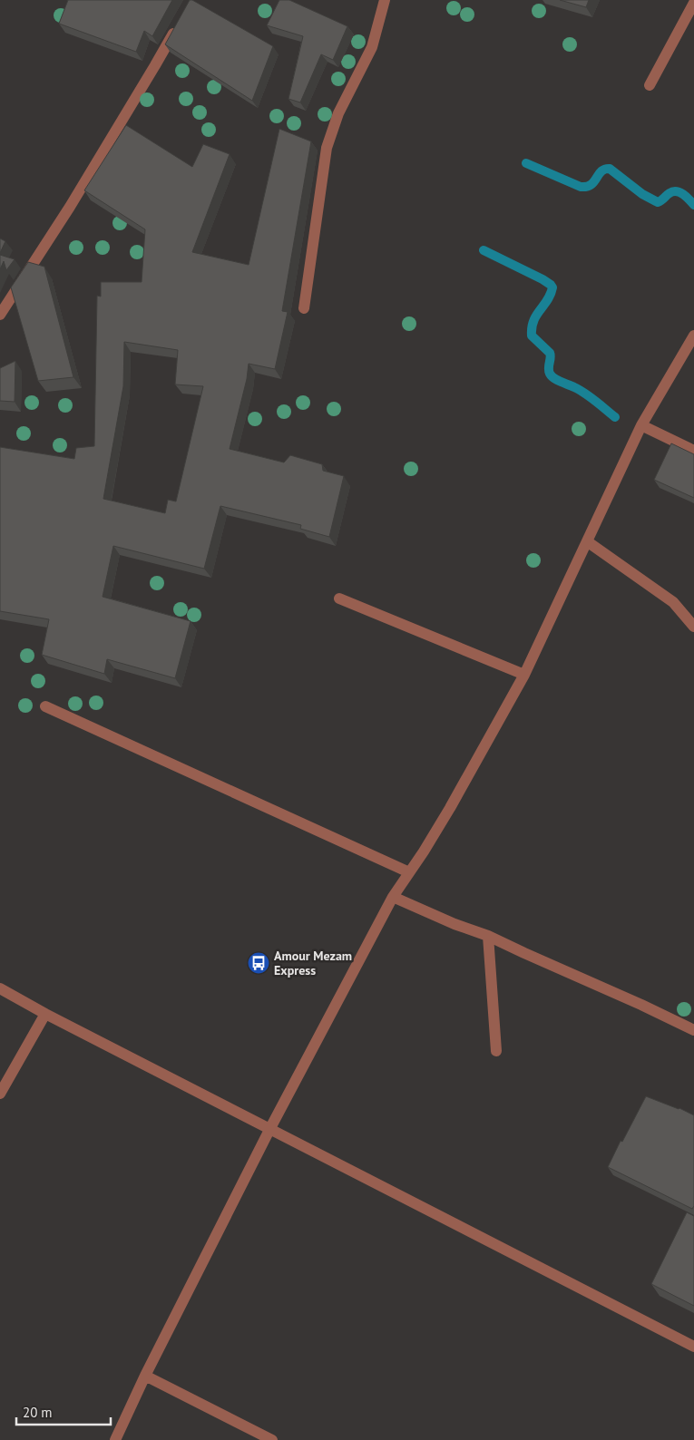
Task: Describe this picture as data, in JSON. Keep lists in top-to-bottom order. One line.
{"places":{"bus stop":["Amour Mezam Express"]},"scale_bar":"20 m"}
